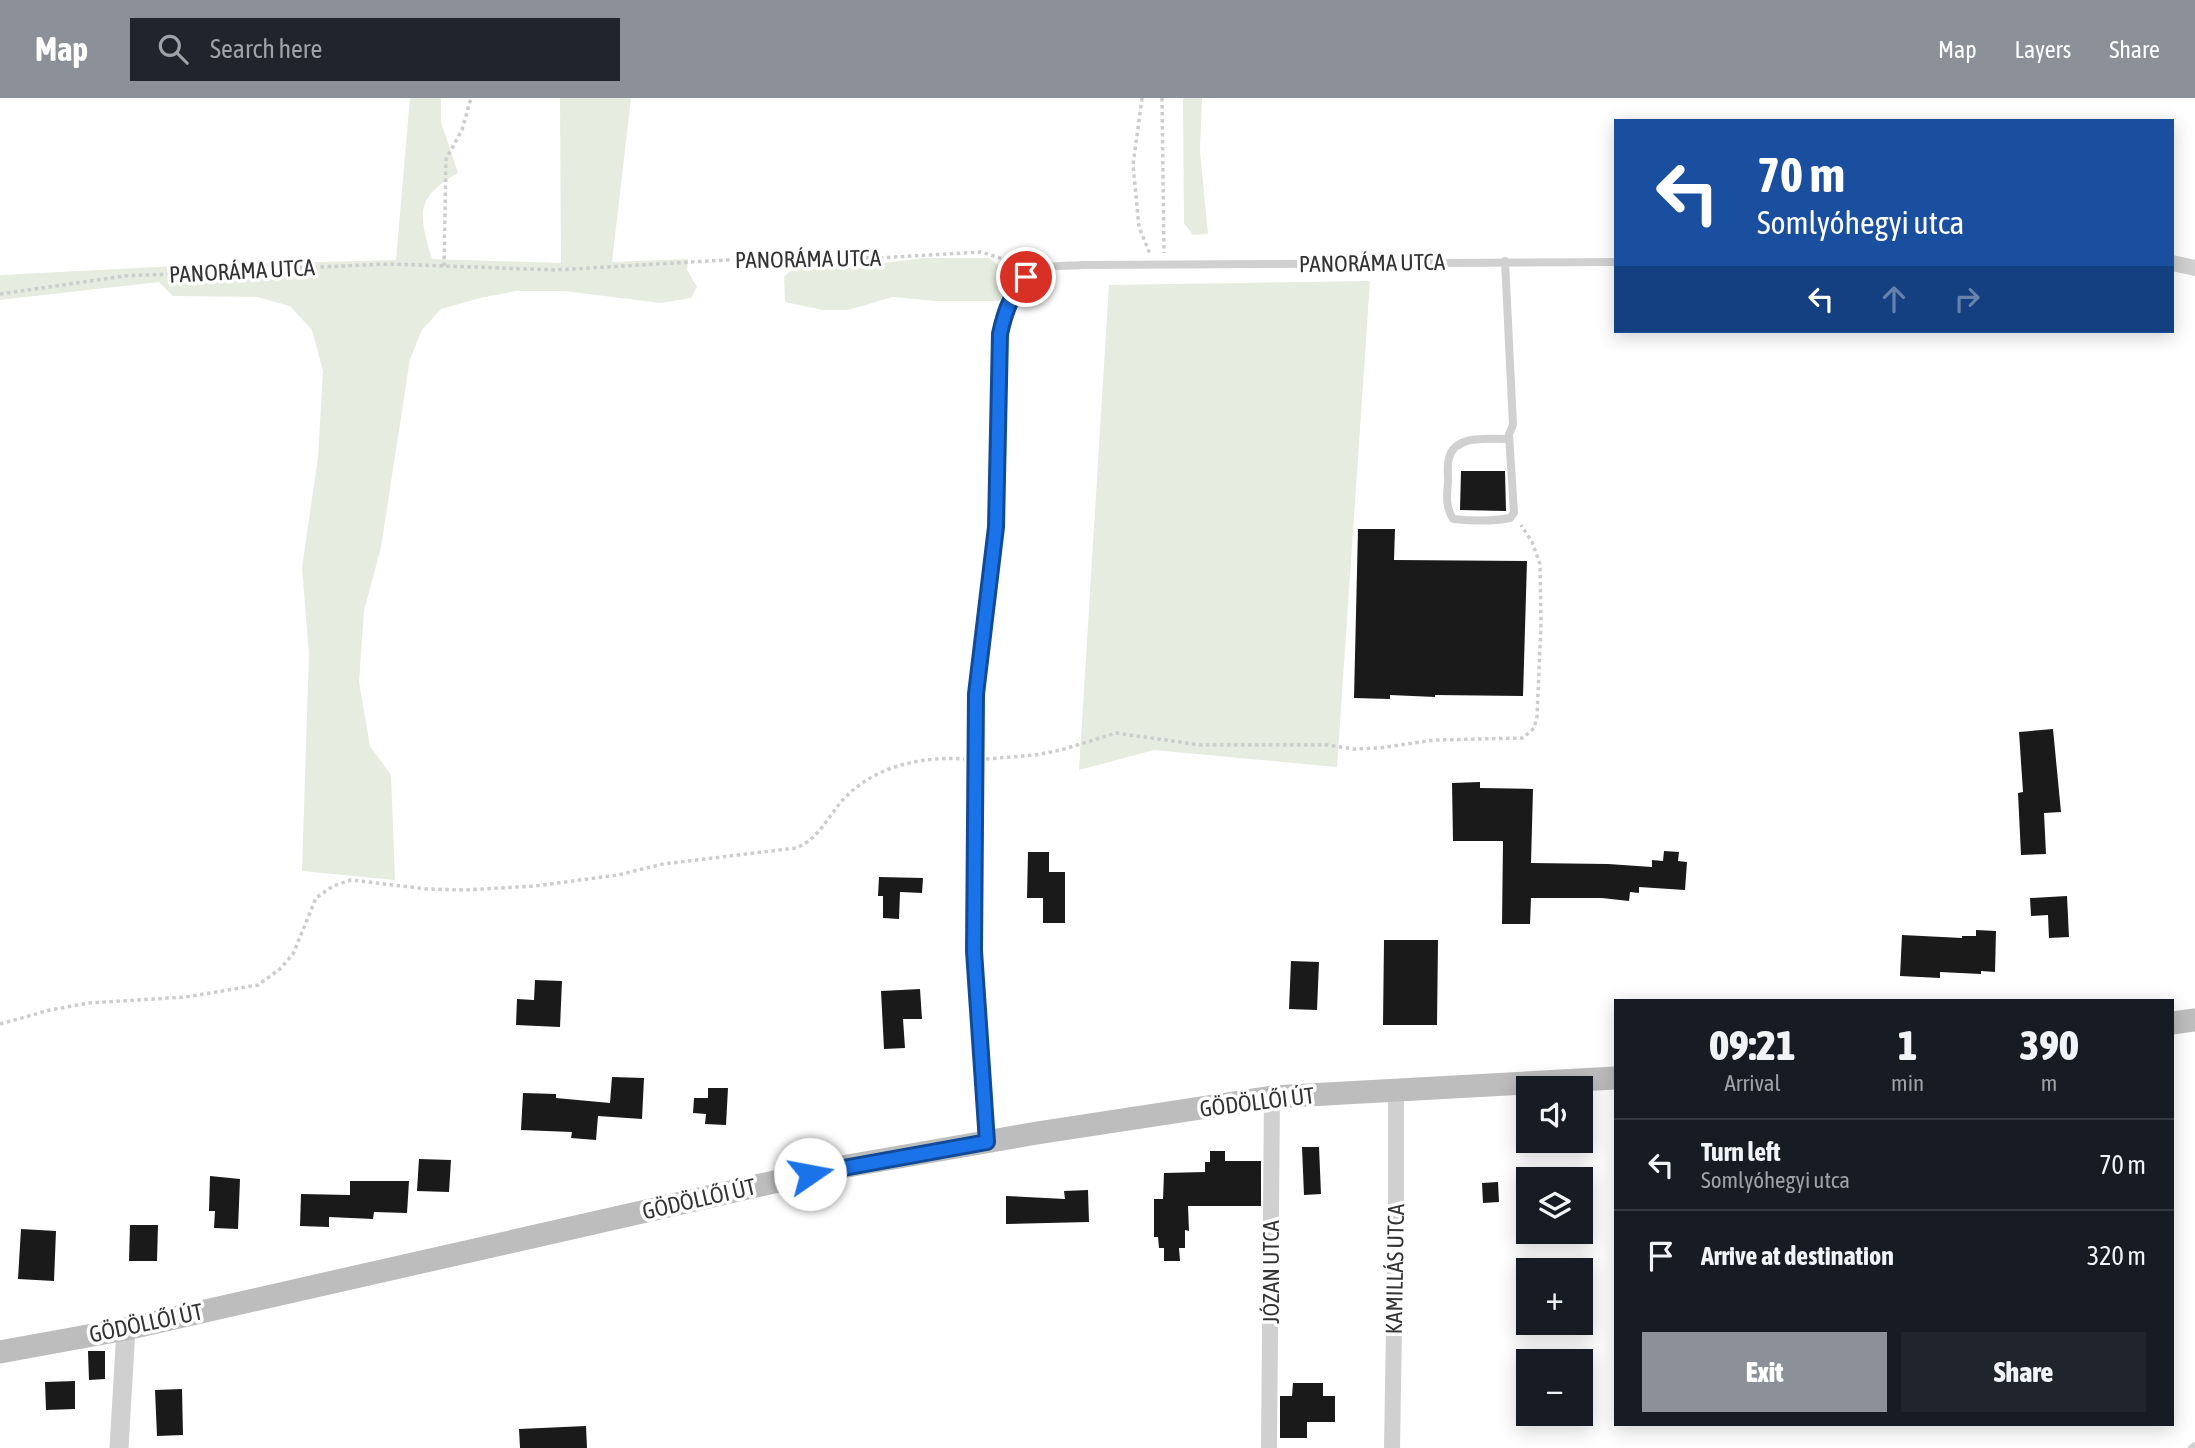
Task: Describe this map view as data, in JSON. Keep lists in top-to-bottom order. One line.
{"streets":{"main road":["GÖDÖLLŐI ÚT"],"street":["KAMILLÁS UTCA","JÓZAN UTCA"],"lane":["PANORÁMA UTCA"]},"crossings":[["GÖDÖLLŐI ÚT","KAMILLÁS UTCA"],["GÖDÖLLŐI ÚT","JÓZAN UTCA"]],"page":{"header":"Map","search":"Search here","nav":["Map","Layers","Share"],"turn":["70 m","Somlyóhegyi utca"],"eta":["09:21","Arrival","1","min","390","m"],"map_buttons":["+","−"],"list":[{"name":"Turn left","note":"Somlyóhegyi utca","value":"70 m"},{"name":"Arrive at destination","value":"320 m"}],"buttons":["Exit","Share"]}}
